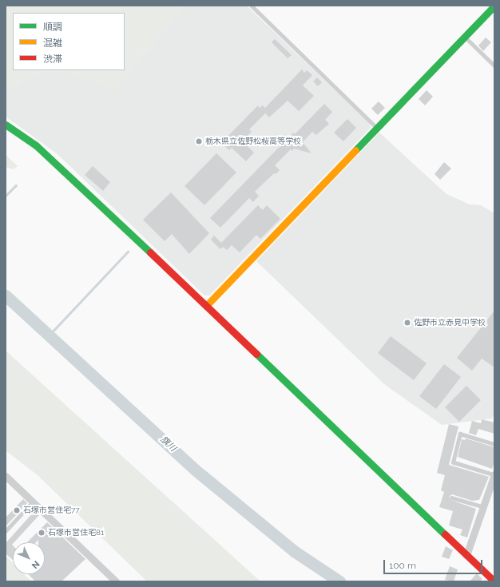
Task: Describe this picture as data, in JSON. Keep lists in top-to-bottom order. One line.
{"water":["旗川"],"places":["栃木県立佐野松桜高等学校","佐野市立赤見中学校","石塚市営住宅77","石塚市営住宅81"],"legend":["順調","混雑","渋滞"],"scale_bar":"100 m","north":"bottom right"}
